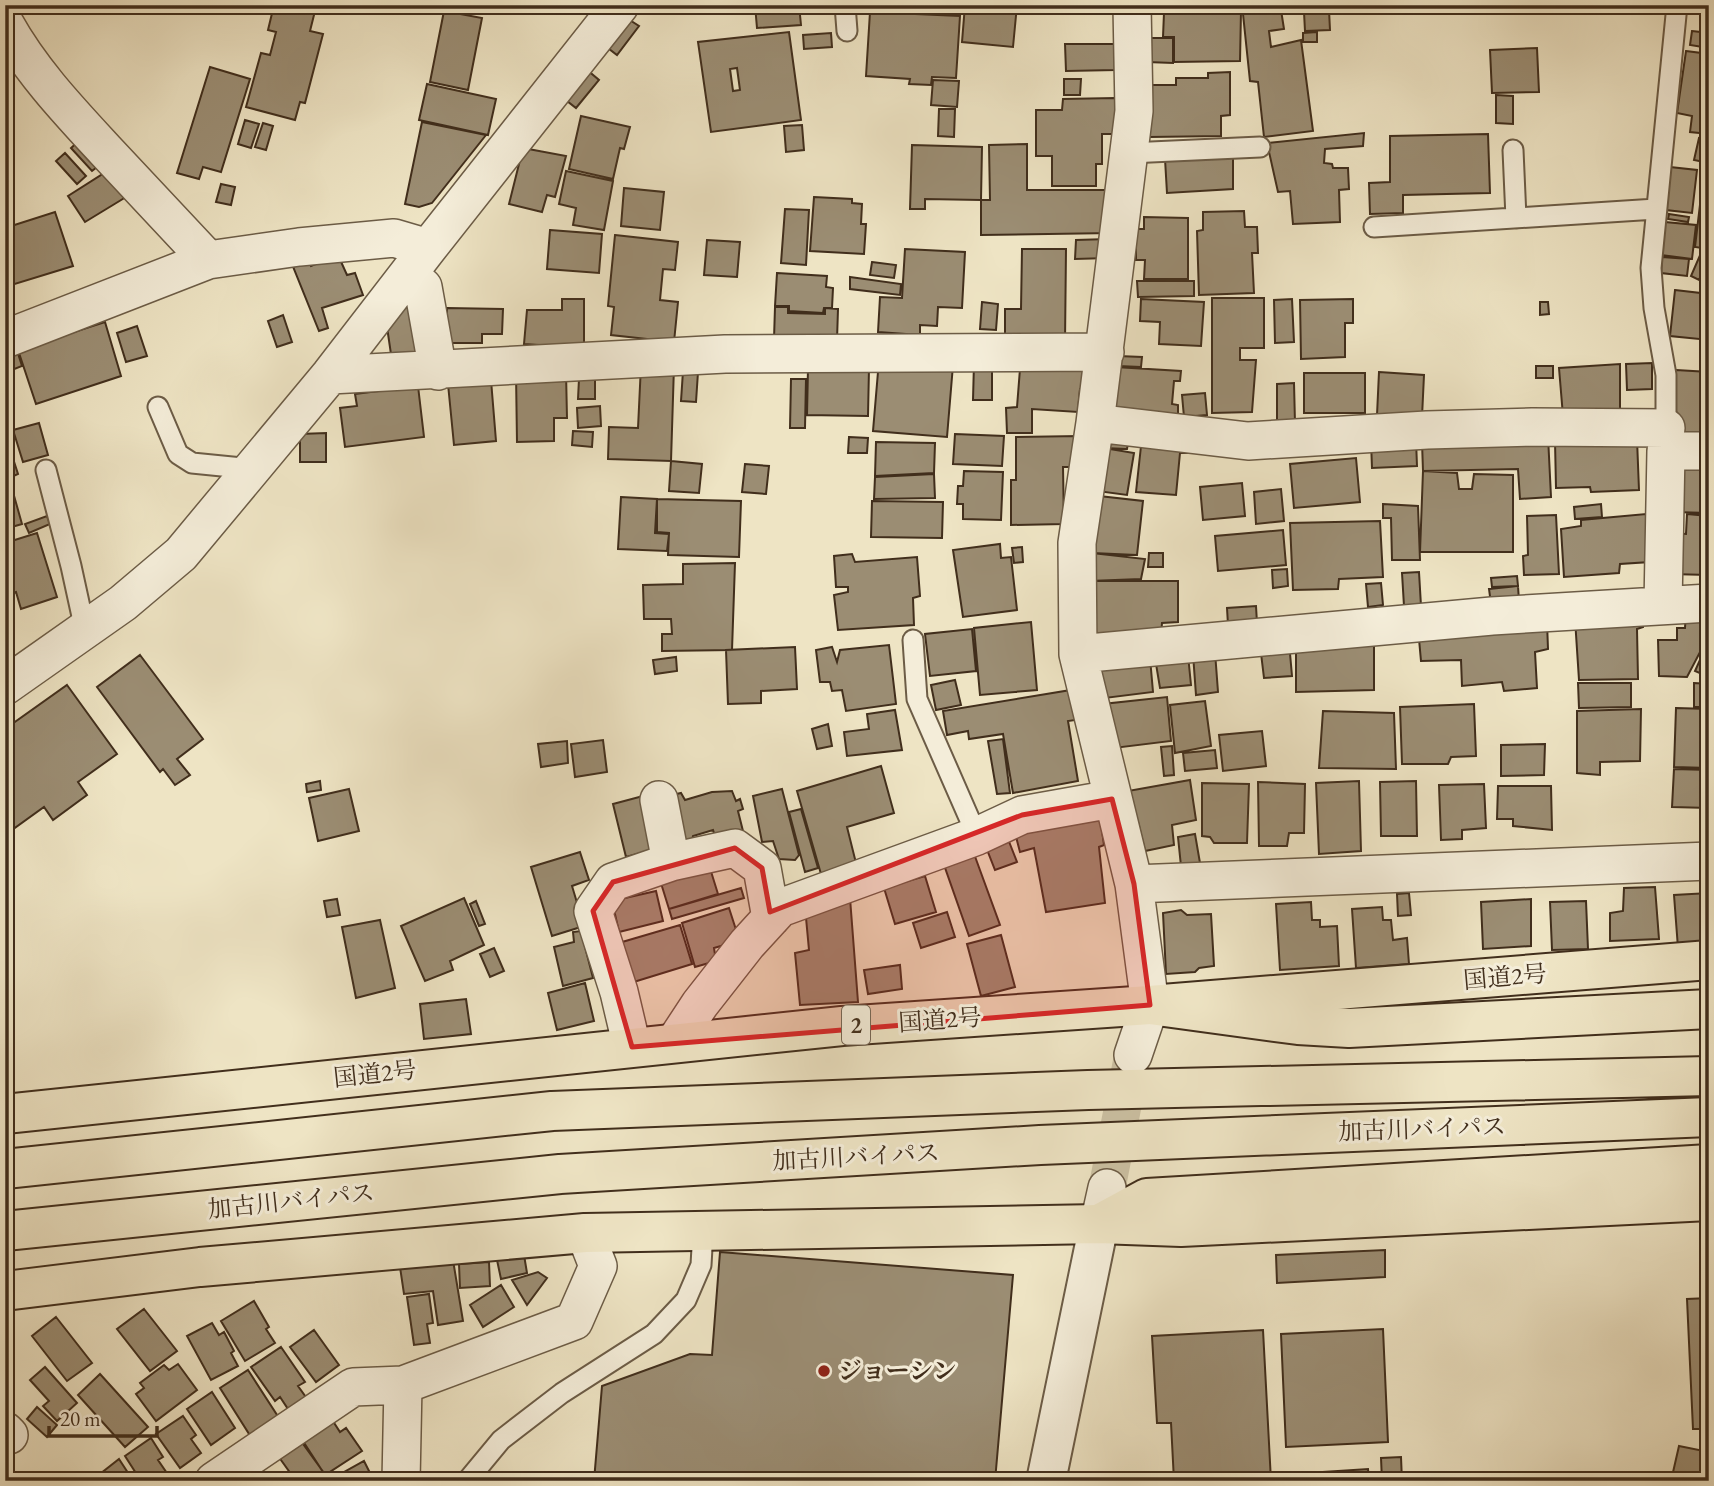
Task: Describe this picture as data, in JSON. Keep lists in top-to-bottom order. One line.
{"streets":{"highway":["国道2号","2","加古川バイパス"]},"places":["ジョーシン"],"scale_bar":"20 m"}
